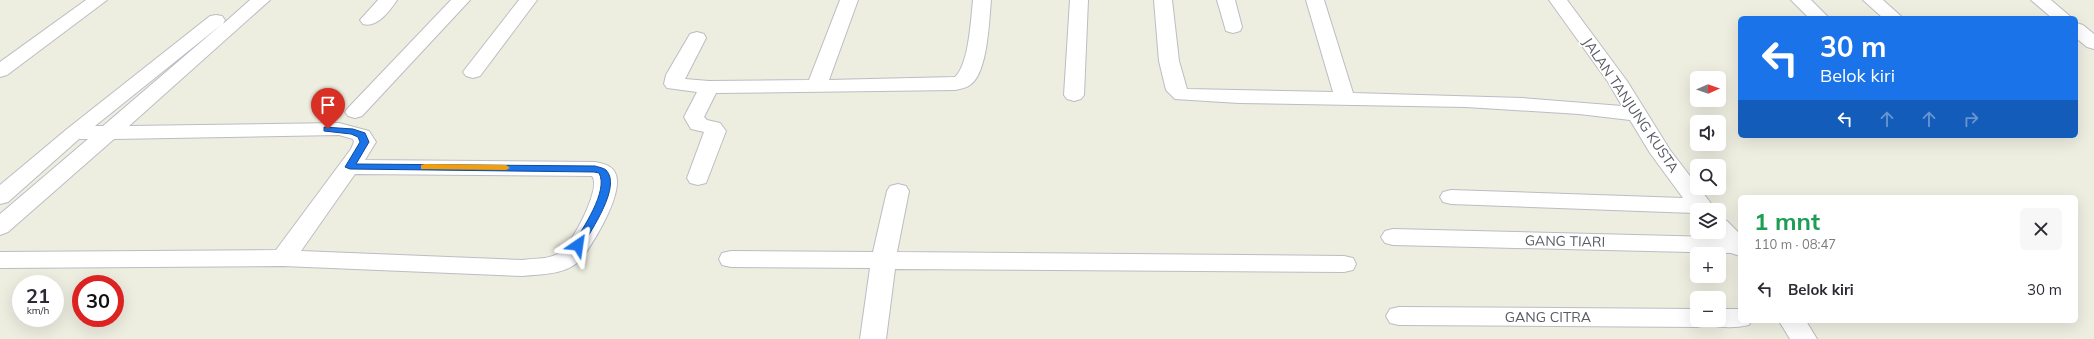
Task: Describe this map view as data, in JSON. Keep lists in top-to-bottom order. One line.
{"streets":{"street":["JALAN TANJUNG KUSTA","GANG TIARI","GANG CITRA"]},"north":"right","page":{"turn":["30 m","Belok kiri"],"map_buttons":["+","−"],"heading":["1 mnt","110 m · 08:47"],"list":[{"name":"Belok kiri","value":"30 m"}],"speed":"21 km/h","limit":"30"}}
